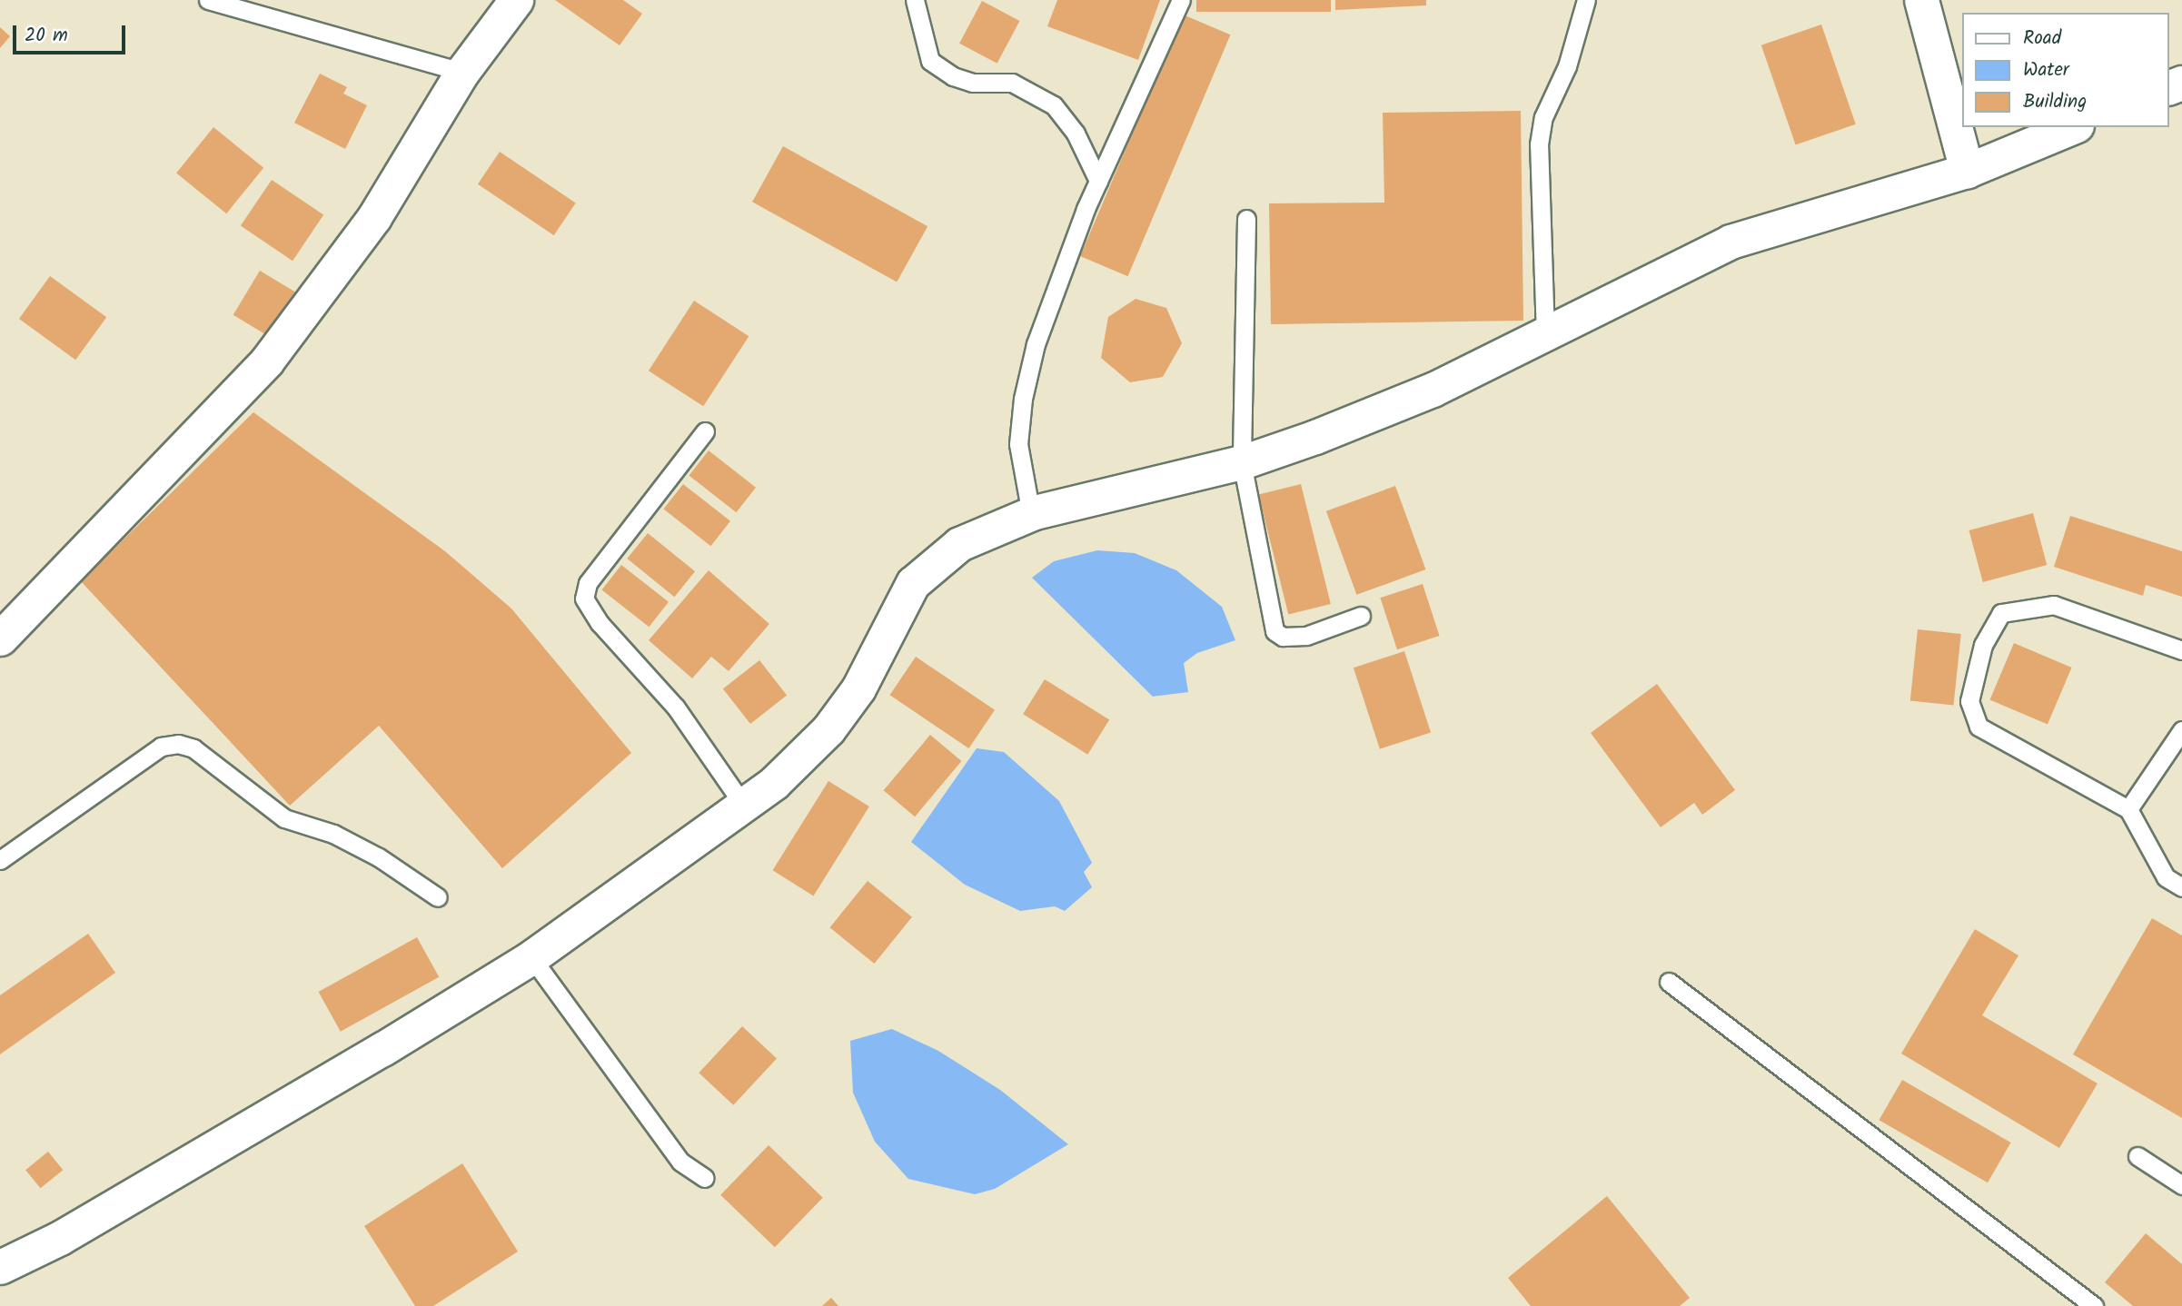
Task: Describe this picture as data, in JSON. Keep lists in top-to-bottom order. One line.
{"legend":["Road","Water","Building"],"scale_bar":"20 m"}
